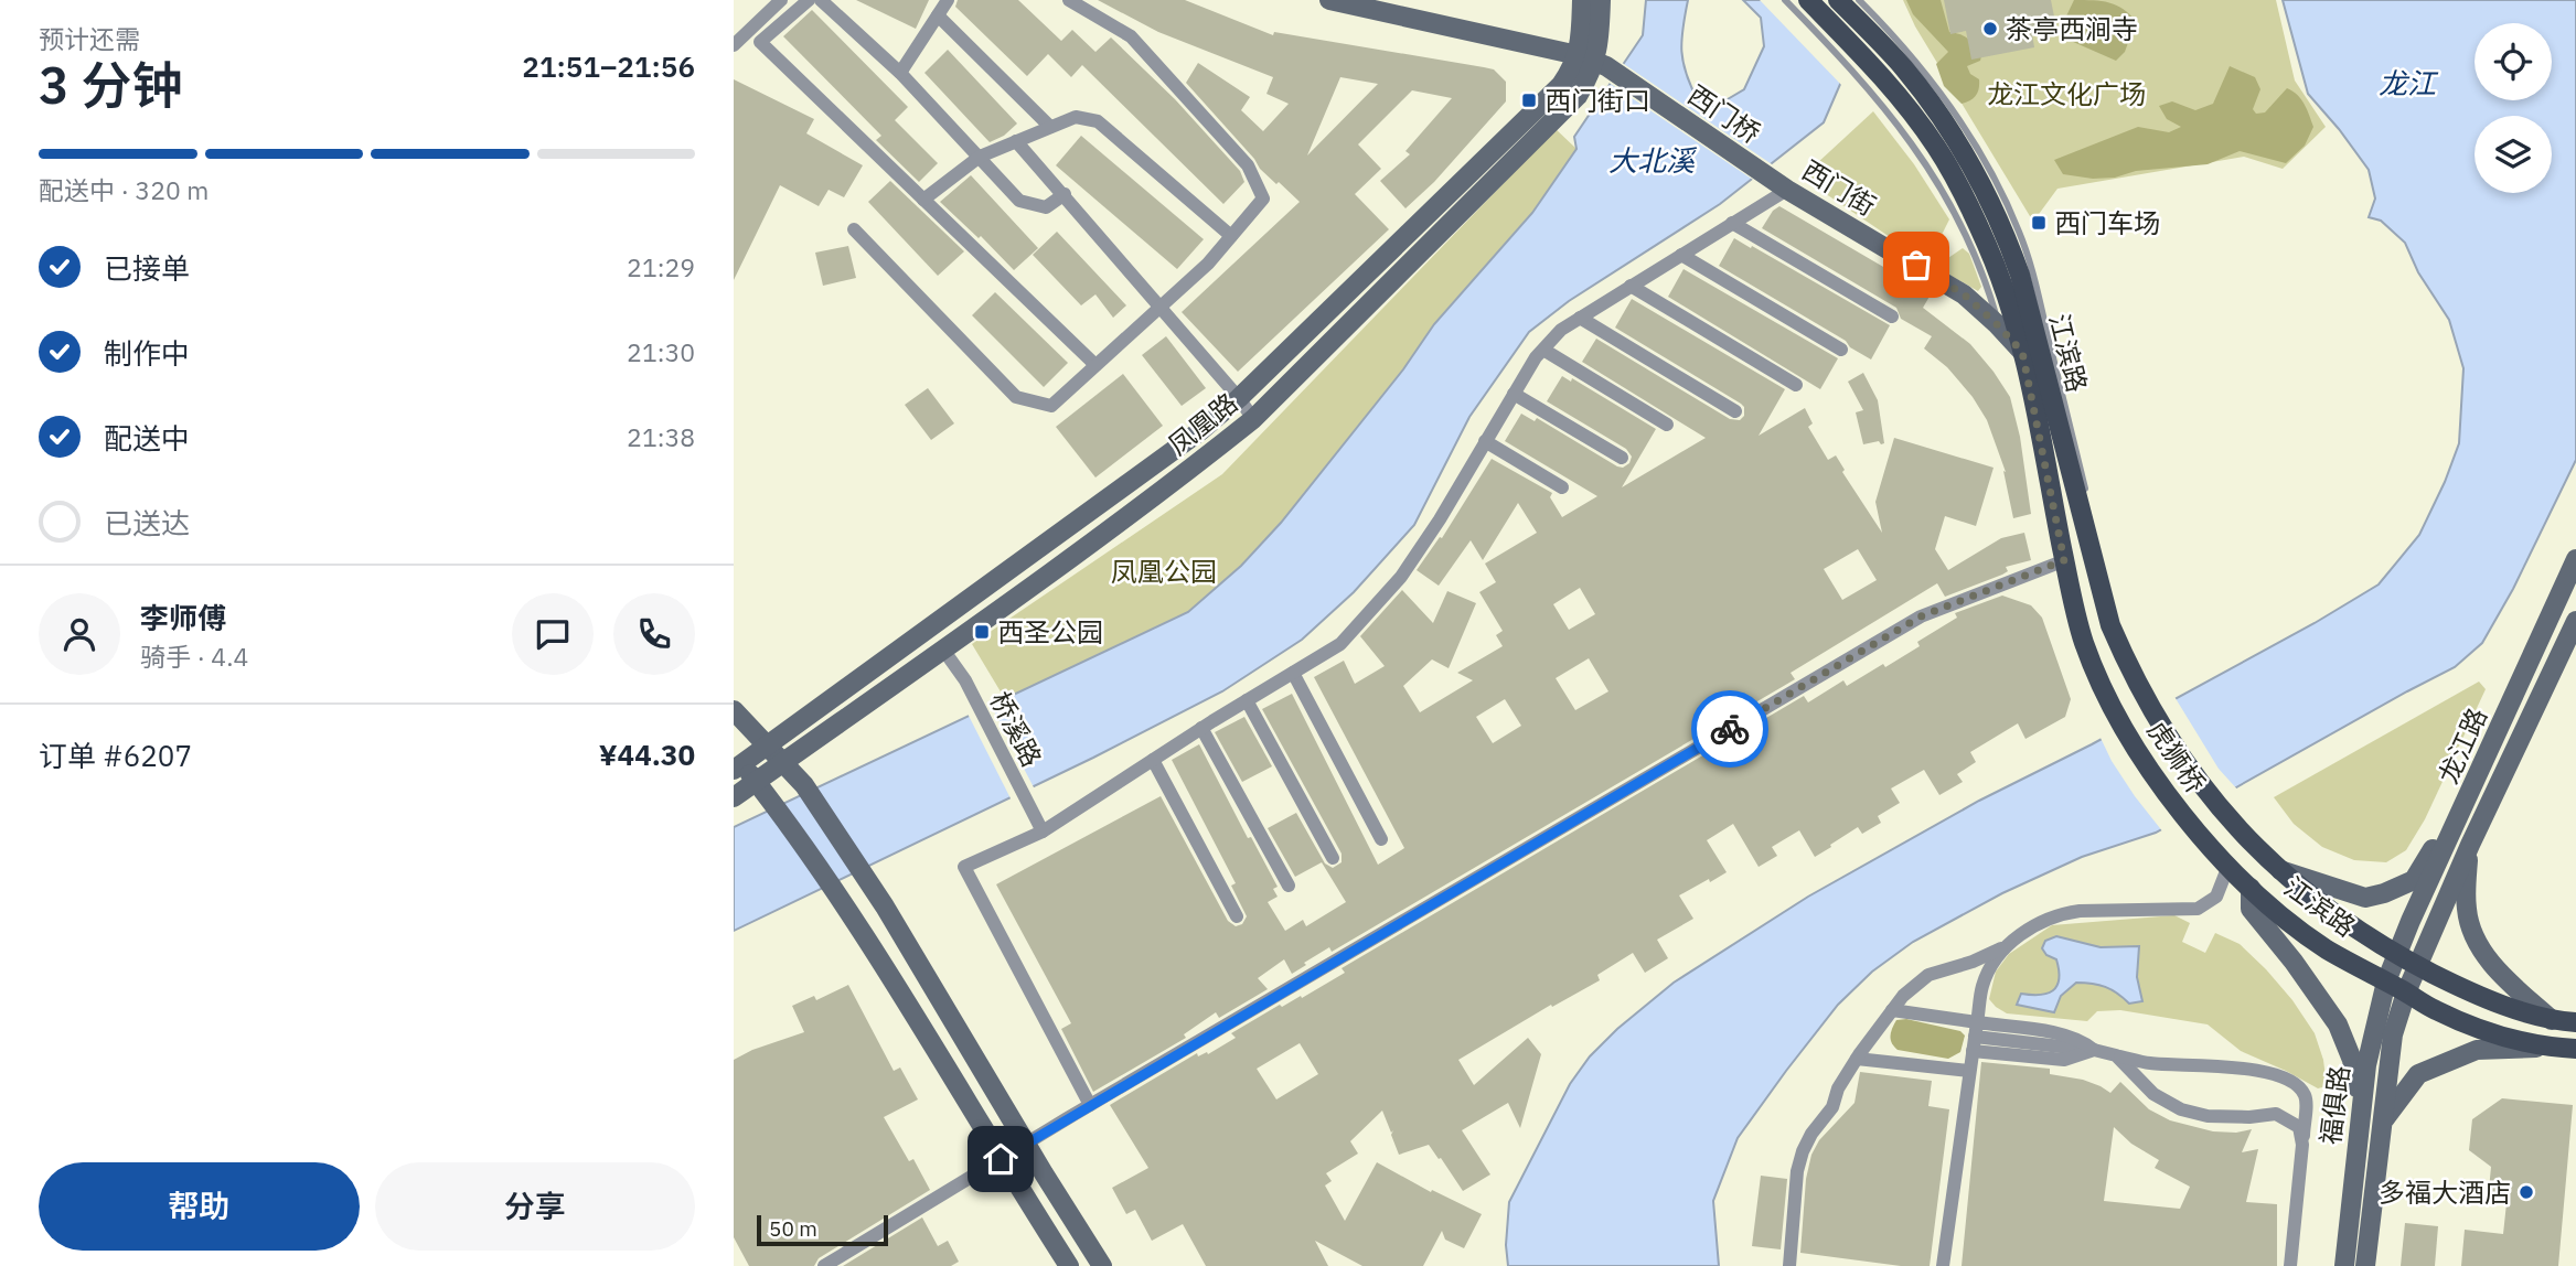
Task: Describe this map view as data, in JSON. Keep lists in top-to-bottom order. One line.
{"streets":{"main road":["江滨路","虎狮桥"],"street":["西门桥","西门街","凤凰路","桥溪路","龙江路","福俱路"]},"crossings":[["西门桥","西门街"],["西门桥","凤凰路"],["西门街","江滨路"],["江滨路","龙江路"],["江滨路","虎狮桥"],["江滨路","福俱路"],["凤凰路","桥溪路"],["龙江路","福俱路"]],"water":["龙江","大北溪"],"parks":["龙江文化广场","凤凰公园"],"places":{"other":["茶亭西涧寺","多福大酒店"],"transit":["西门街口","西门车场","西圣公园"]},"scale_bar":"50 m","page":{"heading":["3 分钟","预计还需","21:51–21:56"],"panel":["李师傅","骑手 · 4.4","订单 #6207","¥44.30"],"bar":"配送中 · 320 m","list":[["已接单","21:29"],["制作中","21:30"],["配送中","21:38"],"已送达"],"buttons":["帮助","分享"],"scale":"50 m"}}
